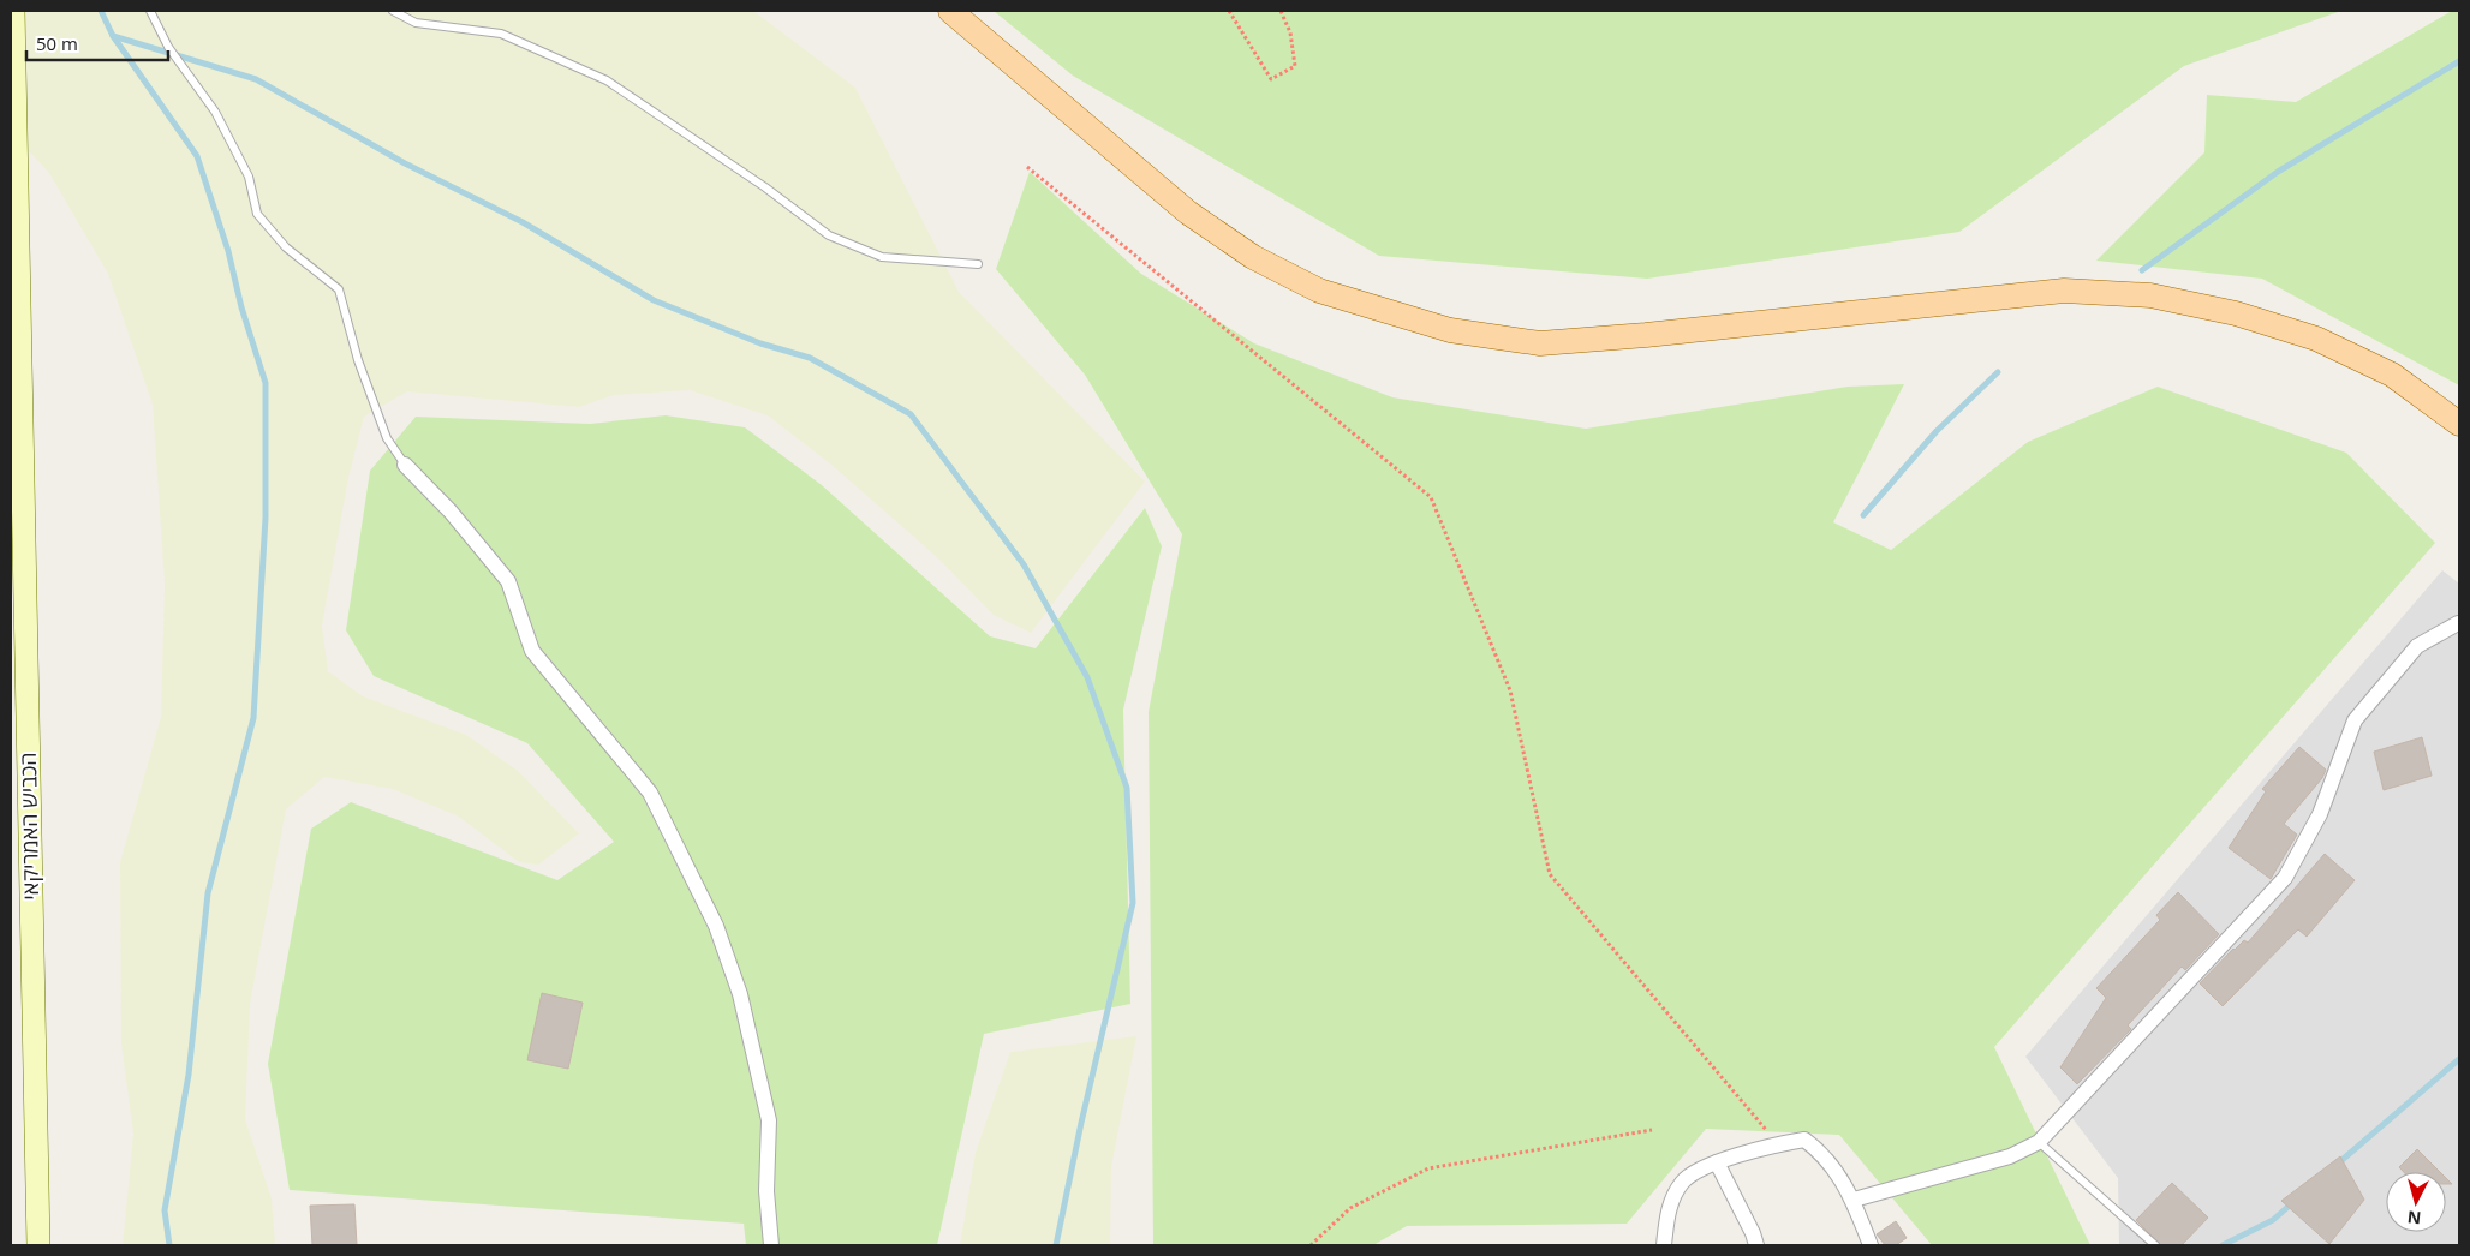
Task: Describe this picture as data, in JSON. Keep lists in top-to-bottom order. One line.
{"streets":{"main road":["הכביש האמריקאי"]},"scale_bar":"50 m","north":"bottom"}
